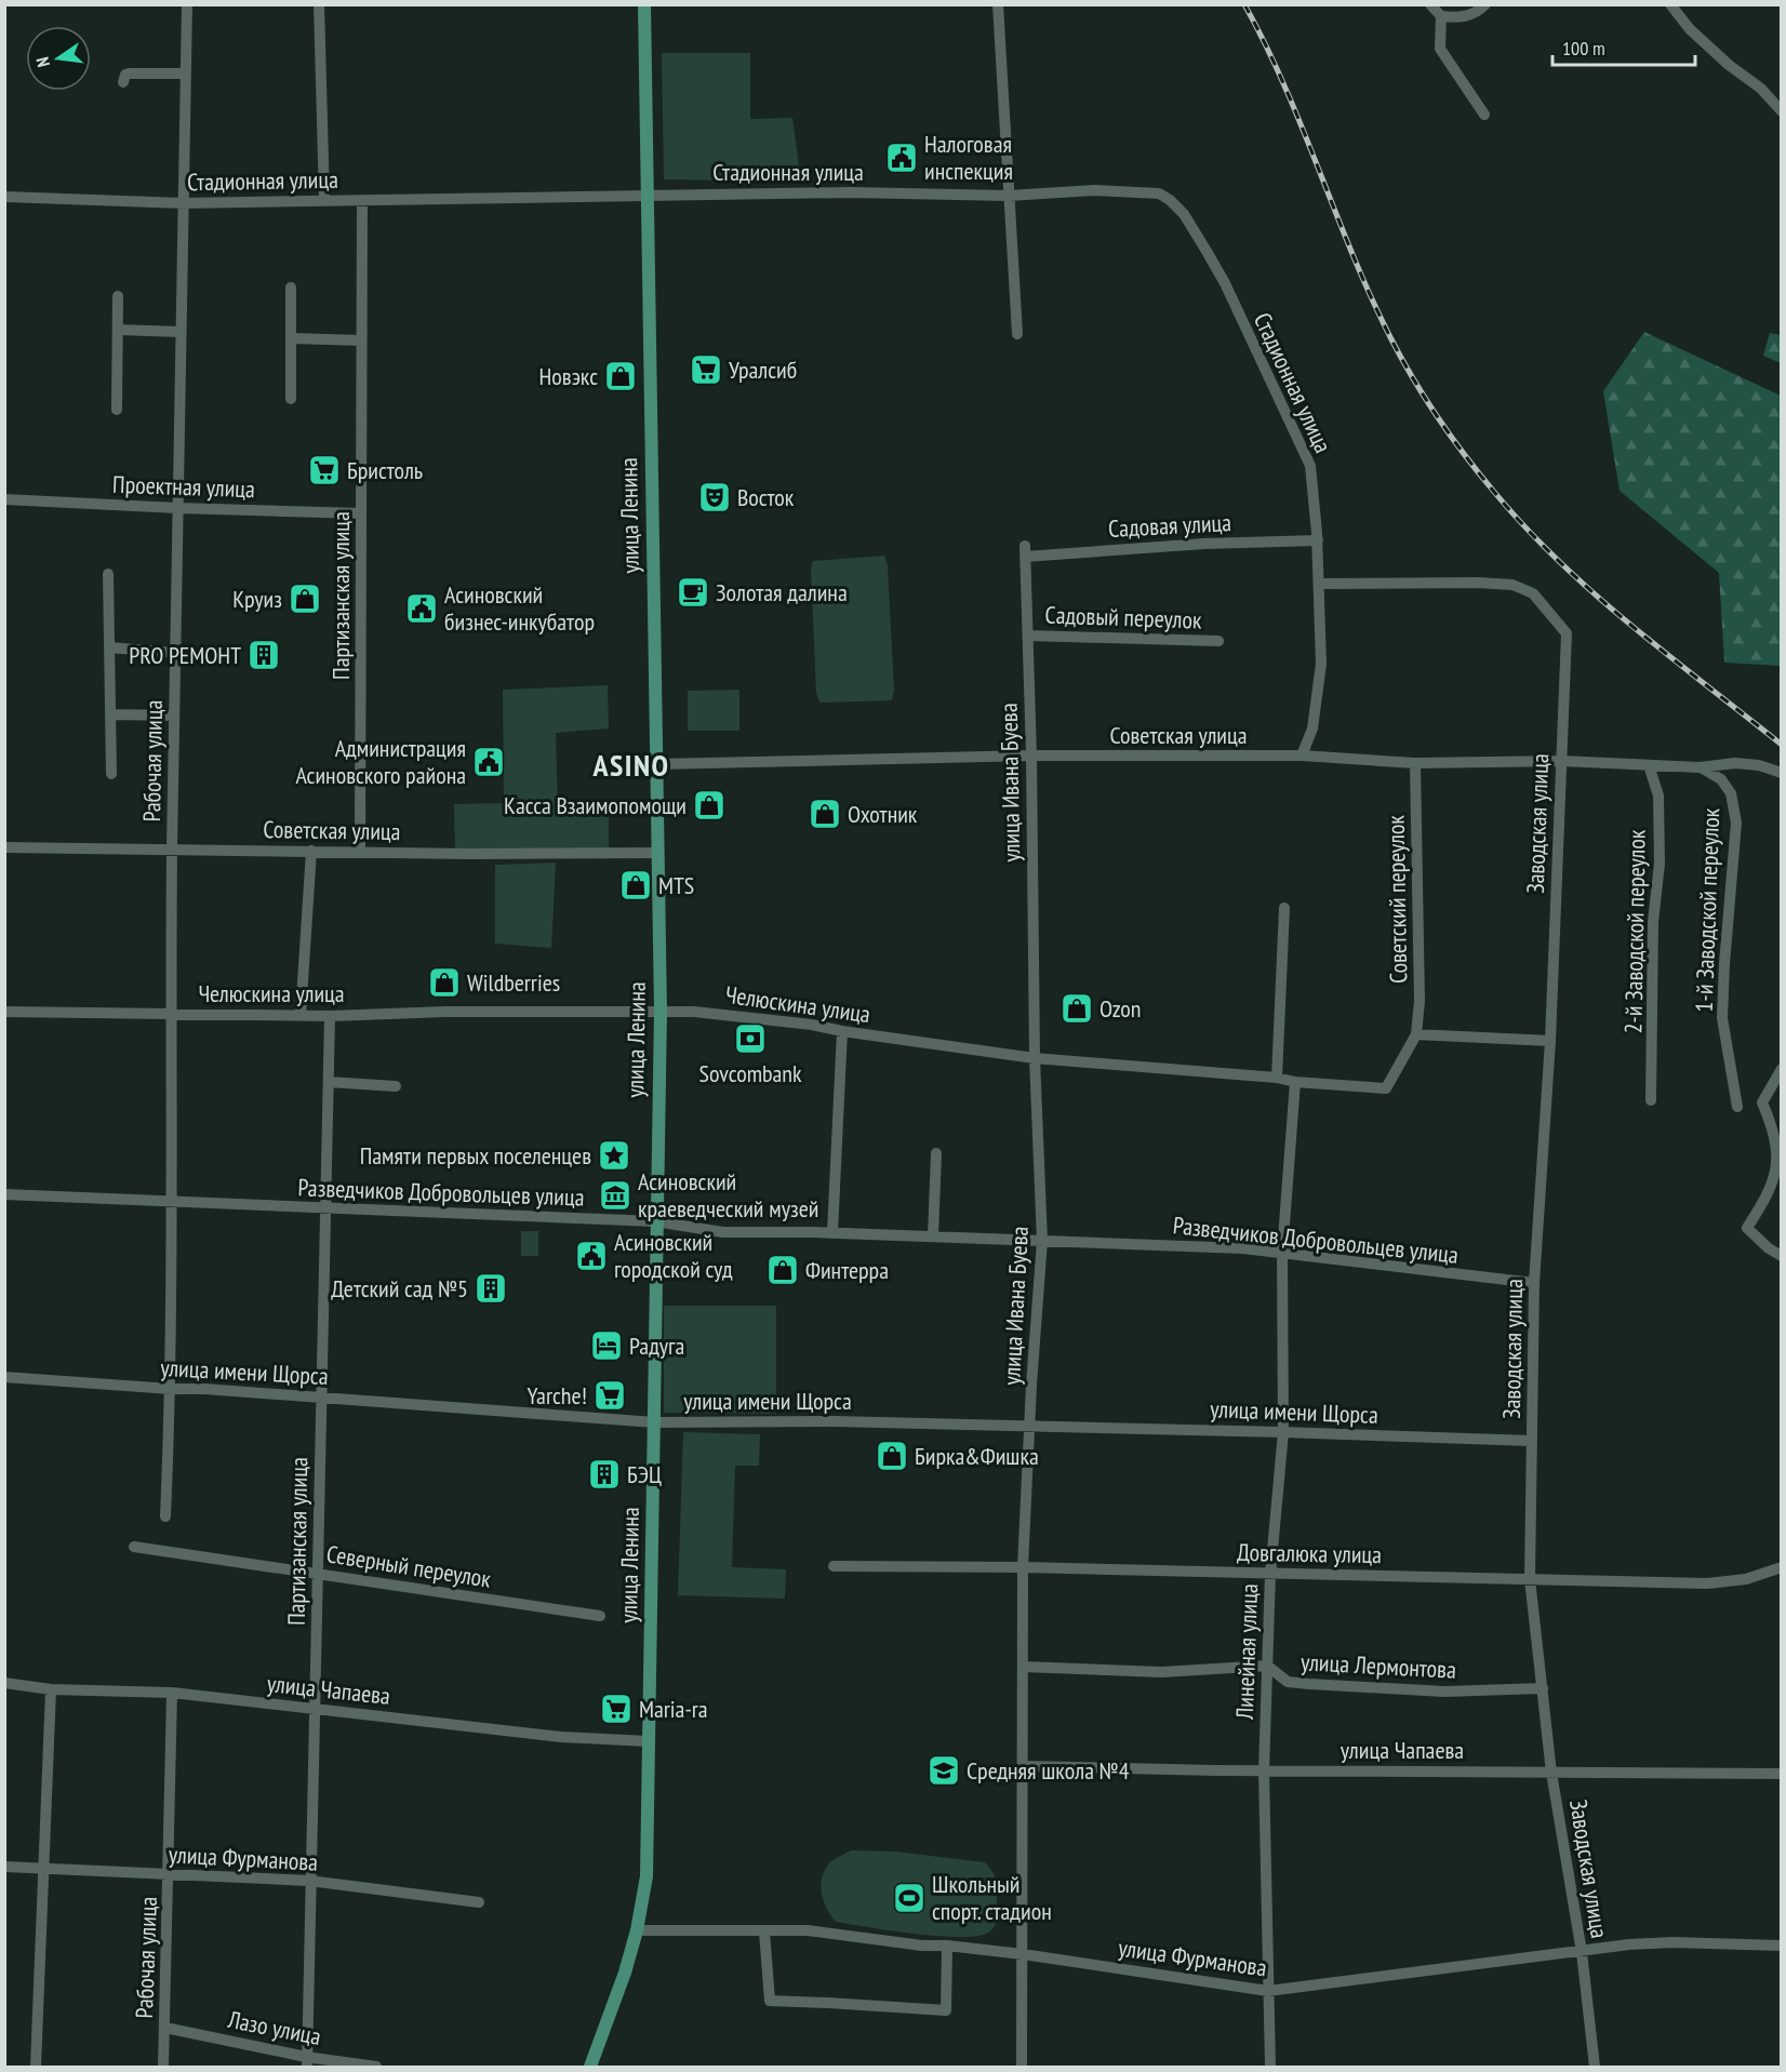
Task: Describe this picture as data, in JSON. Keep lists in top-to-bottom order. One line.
{"streets":{"main road":["улица Ленина"],"street":["Стадионная улица","Проектная улица","Садовая улица","Партизанская улица","Садовый переулок","Советская улица","Рабочая улица","улица Ивана Буева","Заводская улица","Советский переулок","1-й Заводской переулок","2-й Заводской переулок","Челюскина улица","Разведчиков Добровольцев улица","улица имени Щорса","Довгалюка улица","Северный переулок","Линейная улица","улица Лермонтова","улица Чапаева","улица Фурманова","Лазо улица"]},"crossings":[["Стадионная улица","улица Ленина"],["Стадионная улица","Садовая улица"],["Стадионная улица","Партизанская улица"],["Стадионная улица","Советская улица"],["Стадионная улица","Рабочая улица"],["Стадионная улица","Заводская улица"],["Проектная улица","Партизанская улица"],["Проектная улица","Рабочая улица"],["улица Ленина","Советская улица"],["улица Ленина","Челюскина улица"],["улица Ленина","Разведчиков Добровольцев улица"],["улица Ленина","улица имени Щорса"],["улица Ленина","улица Чапаева"],["улица Ленина","улица Фурманова"],["Садовая улица","улица Ивана Буева"],["Партизанская улица","Советская улица"],["Партизанская улица","Челюскина улица"],["Партизанская улица","Разведчиков Добровольцев улица"],["Партизанская улица","улица имени Щорса"],["Партизанская улица","Северный переулок"],["Партизанская улица","улица Чапаева"],["Партизанская улица","улица Фурманова"],["Партизанская улица","Лазо улица"],["Садовый переулок","улица Ивана Буева"],["Советская улица","Рабочая улица"],["Советская улица","улица Ивана Буева"],["Советская улица","Заводская улица"],["Советская улица","Советский переулок"],["Советская улица","1-й Заводской переулок"],["Советская улица","2-й Заводской переулок"],["Рабочая улица","Челюскина улица"],["Рабочая улица","Разведчиков Добровольцев улица"],["Рабочая улица","улица имени Щорса"],["Рабочая улица","улица Чапаева"],["Рабочая улица","улица Фурманова"],["Рабочая улица","Лазо улица"],["улица Ивана Буева","Челюскина улица"],["улица Ивана Буева","Разведчиков Добровольцев улица"],["улица Ивана Буева","улица имени Щорса"],["улица Ивана Буева","Довгалюка улица"],["улица Ивана Буева","улица Лермонтова"],["улица Ивана Буева","улица Чапаева"],["улица Ивана Буева","улица Фурманова"],["Заводская улица","Разведчиков Добровольцев улица"],["Заводская улица","улица имени Щорса"],["Заводская улица","Довгалюка улица"],["Заводская улица","улица Лермонтова"],["Заводская улица","улица Чапаева"],["Заводская улица","улица Фурманова"],["Советский переулок","Челюскина улица"],["Челюскина улица","Линейная улица"],["Разведчиков Добровольцев улица","Линейная улица"],["улица имени Щорса","Линейная улица"],["Довгалюка улица","Линейная улица"],["Линейная улица","улица Лермонтова"],["Линейная улица","улица Чапаева"],["Линейная улица","улица Фурманова"]],"districts":["ASINO"],"places":{"public building":["Налоговая инспекция","Асиновский бизнес-инкубатор","Администрация Асиновского района","Асиновский городской суд"],"supermarket":["Уралсиб","Бристоль","Yarche!","Maria-ra"],"shop":["Новэкс","Круиз","Касса Взаимопомощи","Охотник","MTS","Wildberries","Ozon","Финтерра","Бирка&Фишка"],"theatre":["Восток"],"cafe":["Золотая далина"],"building":["PRO РЕМОНТ","Детский сад №5","БЭЦ"],"bank":["Sovcombank"],"place":["Памяти первых поселенцев"],"museum":["Асиновский краеведческий музей"],"hotel":["Радуга"],"school or university":["Средняя школа №4"],"sports":["Школьный спорт. стадион"]},"scale_bar":"100 m","north":"left"}
